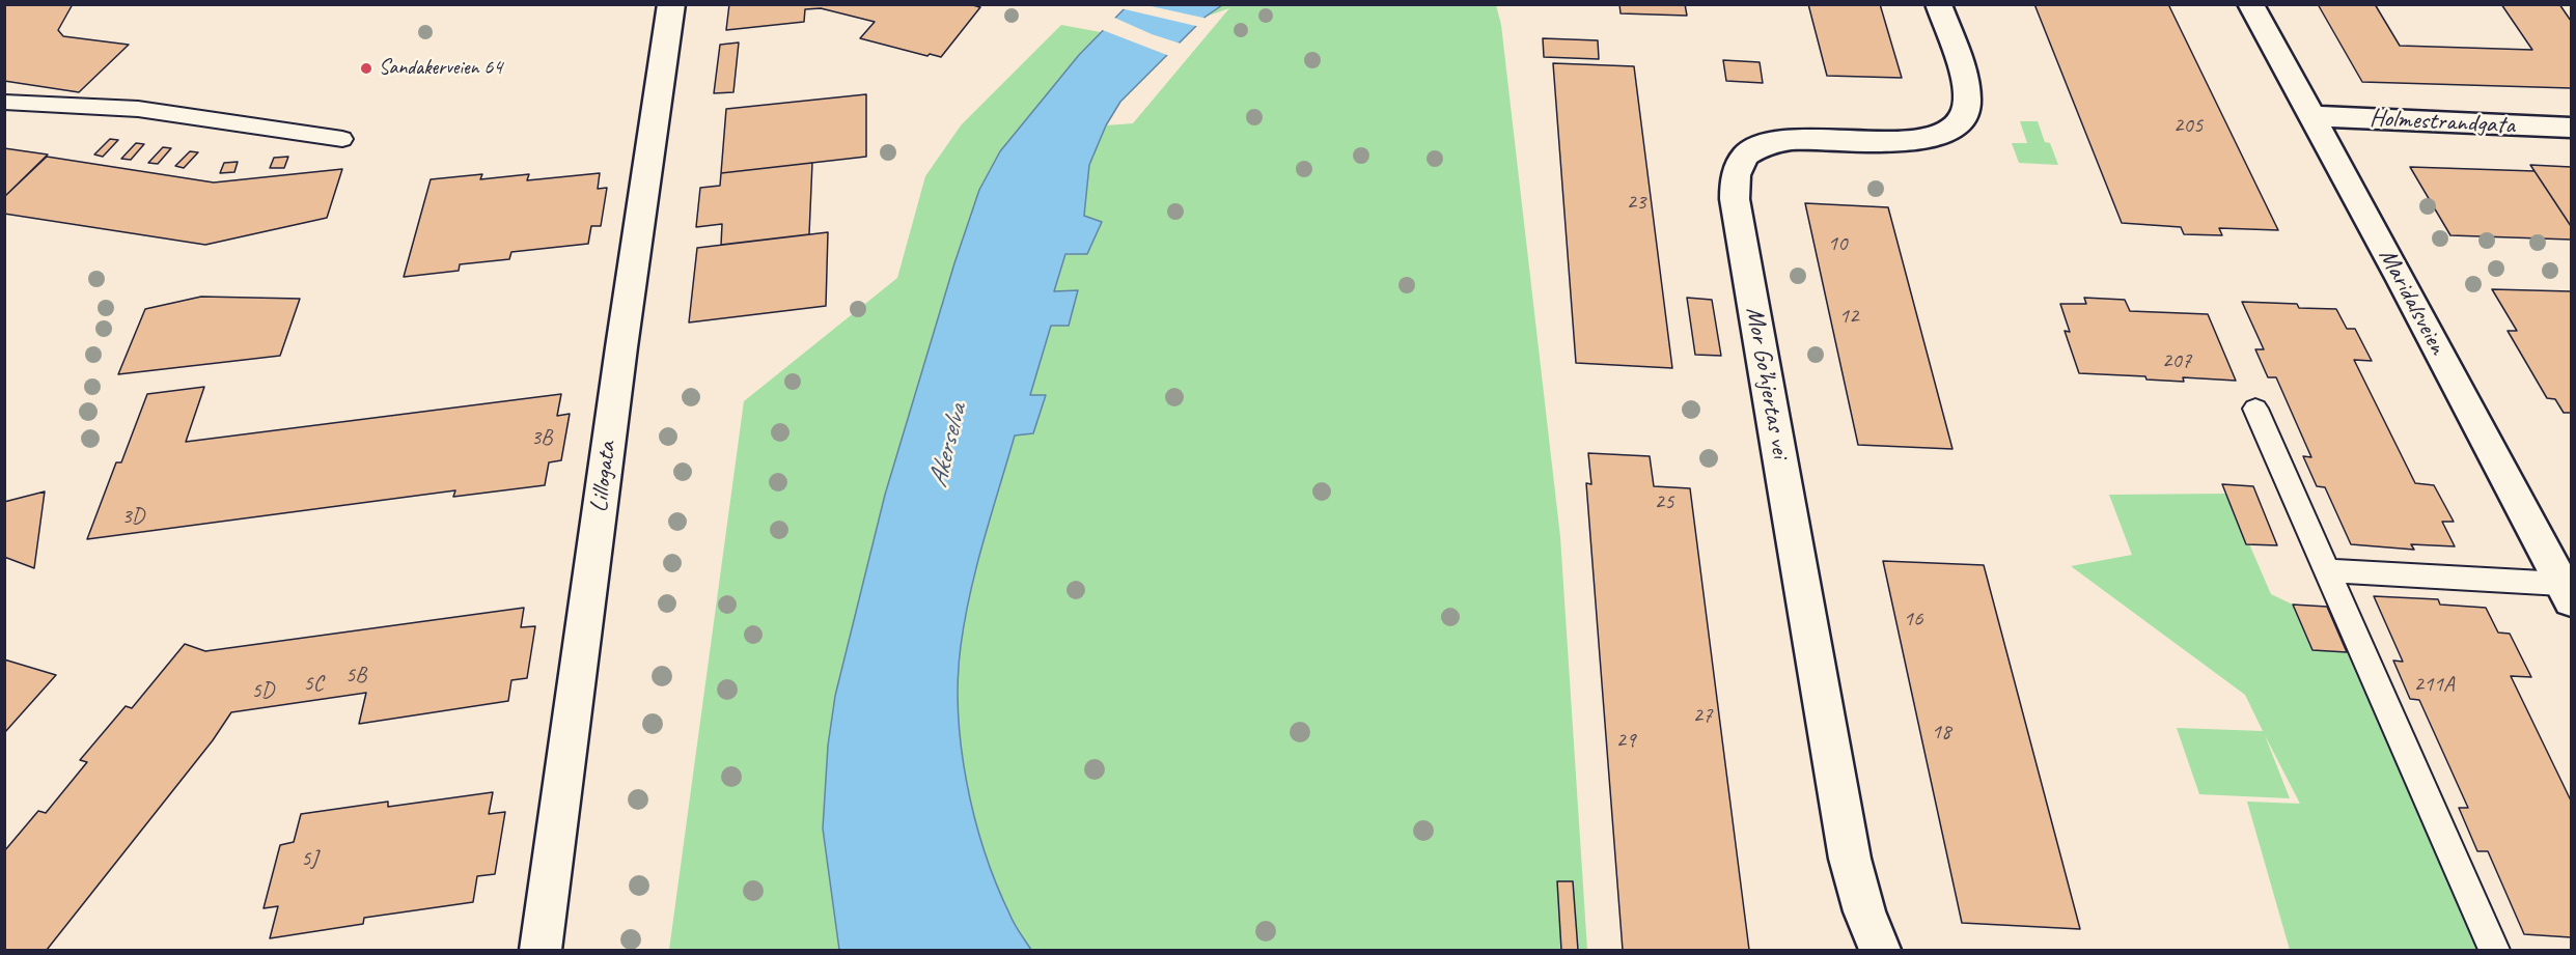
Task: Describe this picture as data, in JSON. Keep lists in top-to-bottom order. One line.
{"streets":{"street":["Holmestrandgata","Maridalsveien","Mor Go’hjertas vei","Lillogata"]},"crossings":[["Holmestrandgata","Maridalsveien"]],"water":["Akerselva"],"places":["Sandakerveien 64"],"house_numbers":["205","23","10","12","207","3B","25","3D","16","5B","5C","211A","5D","27","18","29","5J"]}
